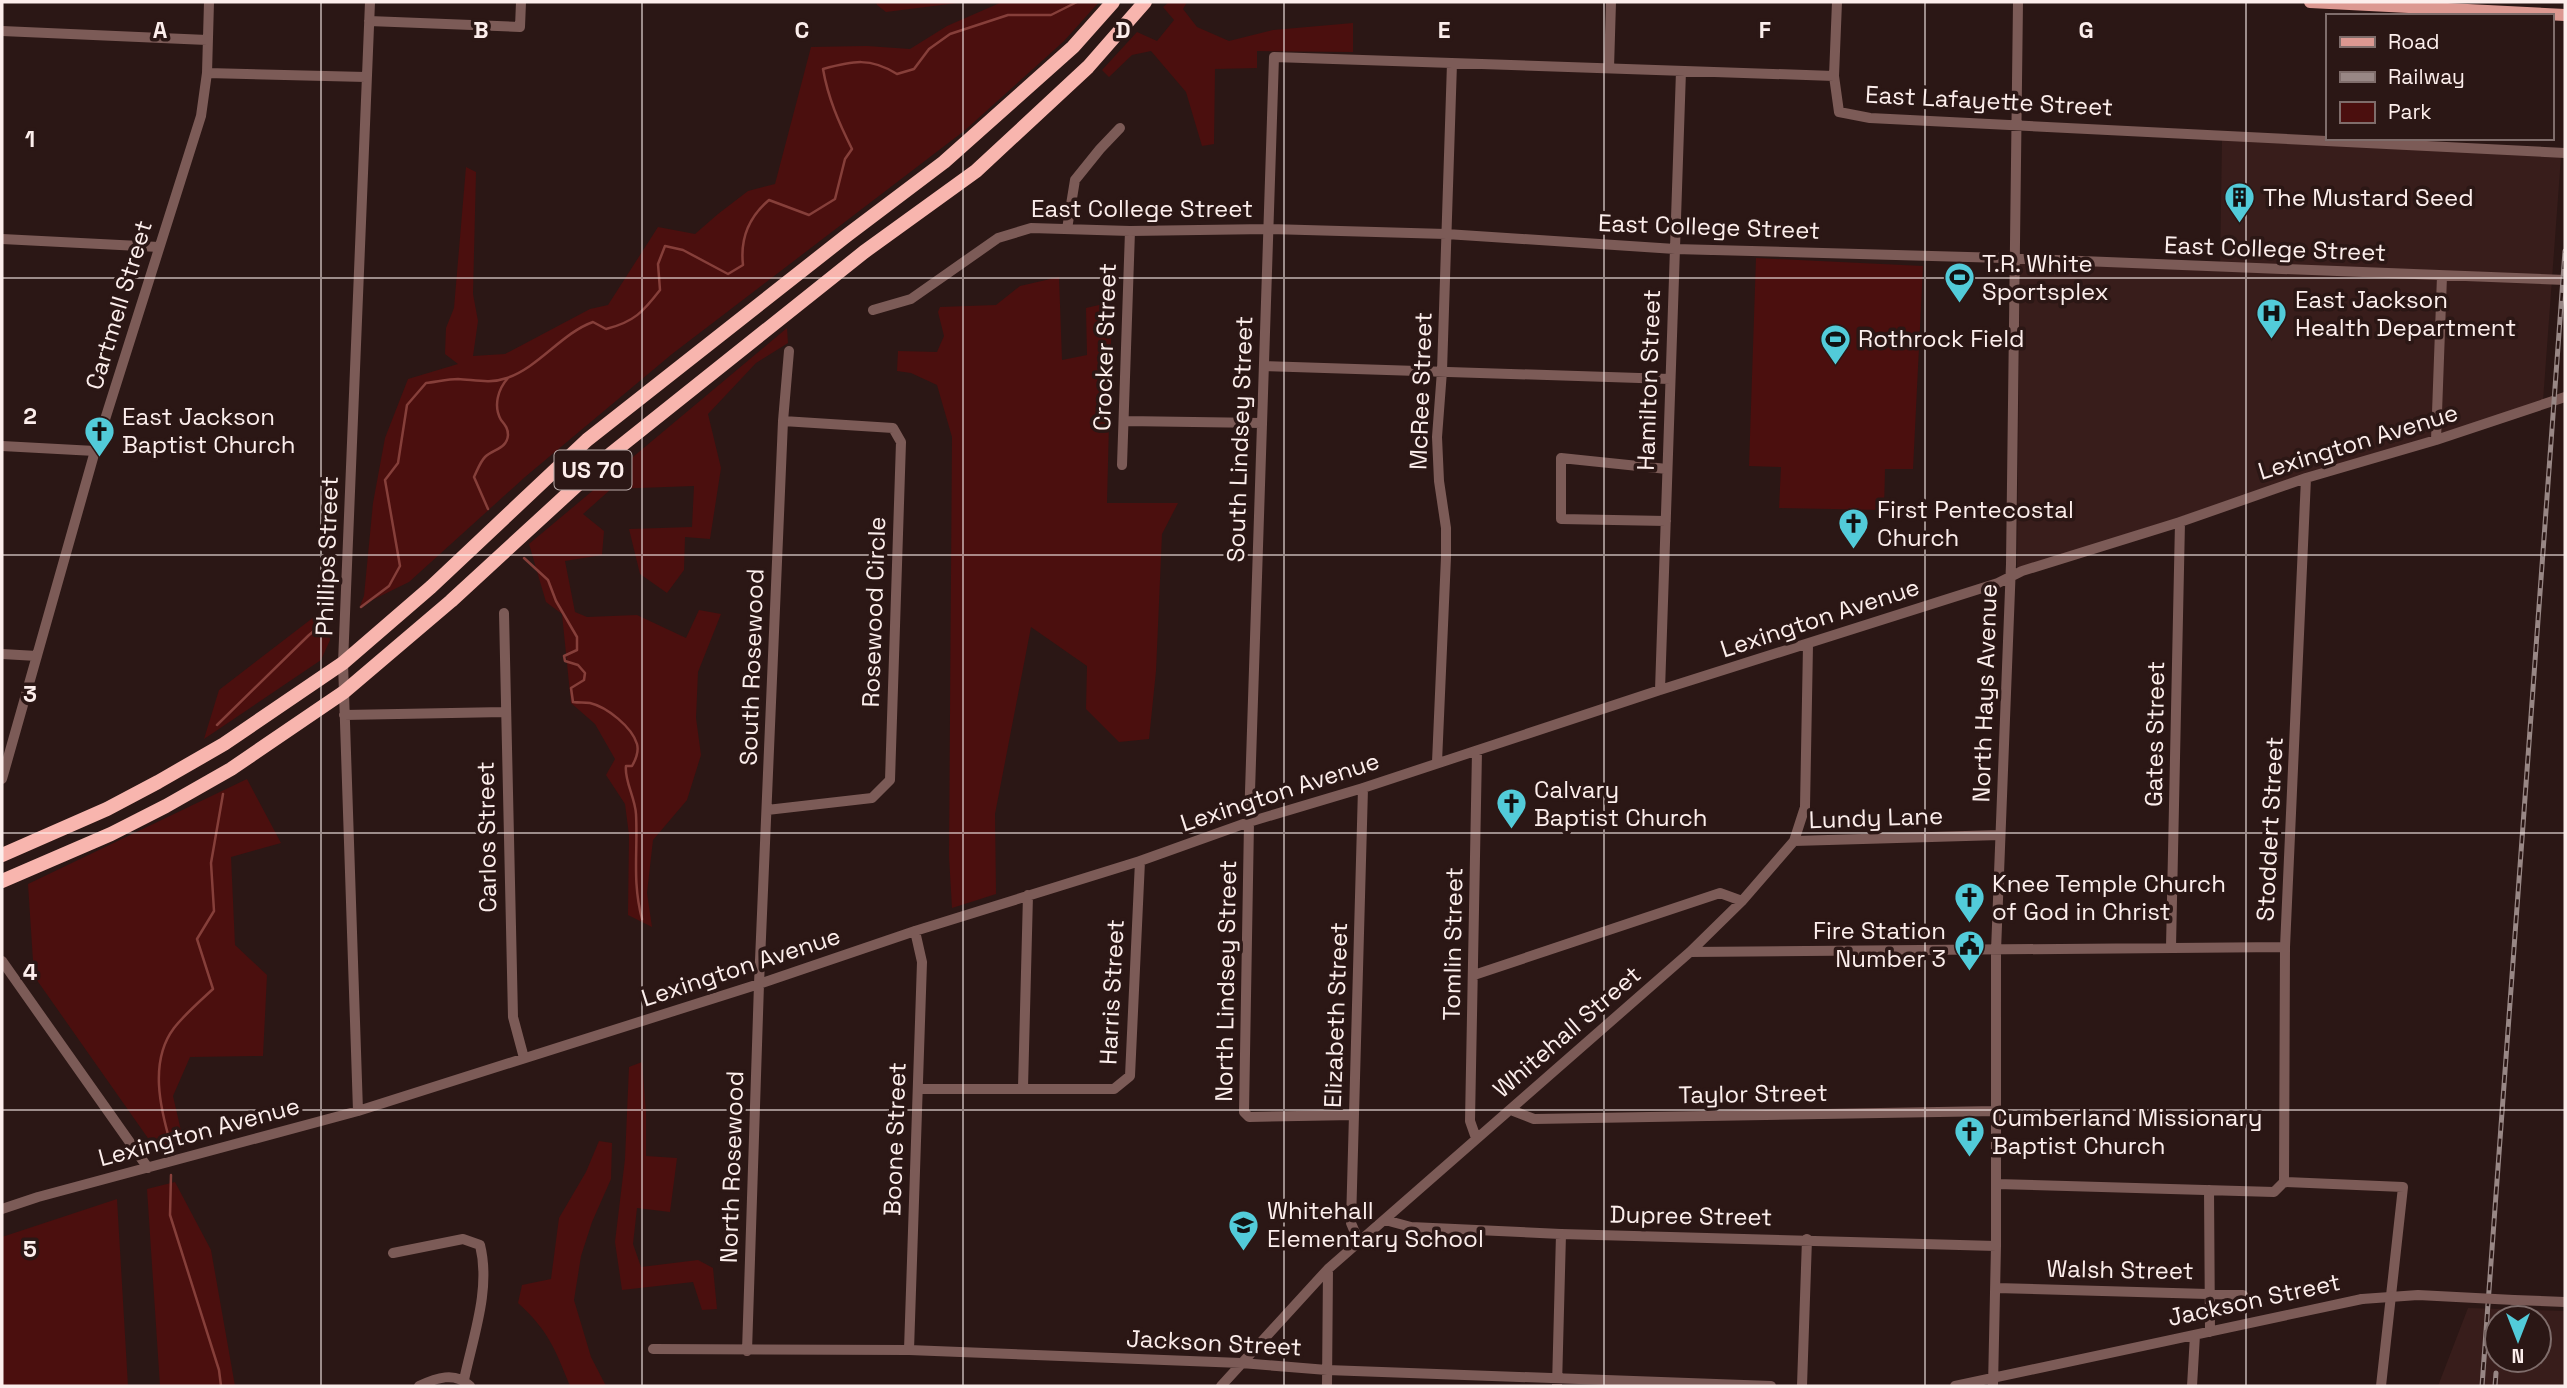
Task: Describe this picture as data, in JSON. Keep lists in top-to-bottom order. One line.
{"streets":{"highway":["US 70"],"street":["East Lafayette Street","East College Street","Cartmell Street","Crocker Street","Hamilton Street","McRee Street","South Lindsey Street","Lexington Avenue","Phillips Street","Rosewood Circle","South Rosewood","North Hays Avenue","Gates Street","Lundy Lane","Stoddert Street","Carlos Street","Tomlin Street","North Lindsey Street","Harris Street","Elizabeth Street","Whitehall Street","Taylor Street","Boone Street","North Rosewood","Dupree Street","Walsh Street","Jackson Street"]},"crossings":[["East Lafayette Street","Hamilton Street"],["East Lafayette Street","McRee Street"],["East Lafayette Street","South Lindsey Street"],["East Lafayette Street","North Hays Avenue"],["East College Street","Crocker Street"],["East College Street","Hamilton Street"],["East College Street","McRee Street"],["East College Street","South Lindsey Street"],["East College Street","North Hays Avenue"],["Hamilton Street","Lexington Avenue"],["McRee Street","Lexington Avenue"],["South Lindsey Street","Lexington Avenue"],["South Lindsey Street","North Lindsey Street"],["Lexington Avenue","Phillips Street"],["Lexington Avenue","South Rosewood"],["Lexington Avenue","North Hays Avenue"],["Lexington Avenue","Gates Street"],["Lexington Avenue","Stoddert Street"],["Lexington Avenue","Carlos Street"],["Lexington Avenue","Tomlin Street"],["Lexington Avenue","North Lindsey Street"],["Lexington Avenue","Harris Street"],["Lexington Avenue","Elizabeth Street"],["Lexington Avenue","Whitehall Street"],["Lexington Avenue","Boone Street"],["Lexington Avenue","North Rosewood"],["US 70","Phillips Street"],["Rosewood Circle","South Rosewood"],["South Rosewood","North Rosewood"],["North Hays Avenue","Lundy Lane"],["North Hays Avenue","Taylor Street"],["North Hays Avenue","Dupree Street"],["North Hays Avenue","Walsh Street"],["North Hays Avenue","Jackson Street"],["Lundy Lane","Whitehall Street"],["Tomlin Street","Whitehall Street"],["North Lindsey Street","Elizabeth Street"],["Harris Street","Boone Street"],["Elizabeth Street","Whitehall Street"],["Whitehall Street","Taylor Street"],["Whitehall Street","Dupree Street"],["Whitehall Street","Jackson Street"],["Boone Street","Jackson Street"],["North Rosewood","Jackson Street"]],"places":{"building":["The Mustard Seed"],"sports":["T.R. White Sportsplex","Rothrock Field"],"hospital":["East Jackson Health Department"],"church":["East Jackson Baptist Church","First Pentecostal Church","Calvary Baptist Church","Knee Temple Church of God in Christ","Cumberland Missionary Baptist Church"],"public building":["Fire Station Number 3"],"school or university":["Whitehall Elementary School"]},"legend":["Road","Railway","Park"],"north":"bottom","grid":{"columns":["A","B","C","D","E","F","G"],"rows":["1","2","3","4","5"]}}
